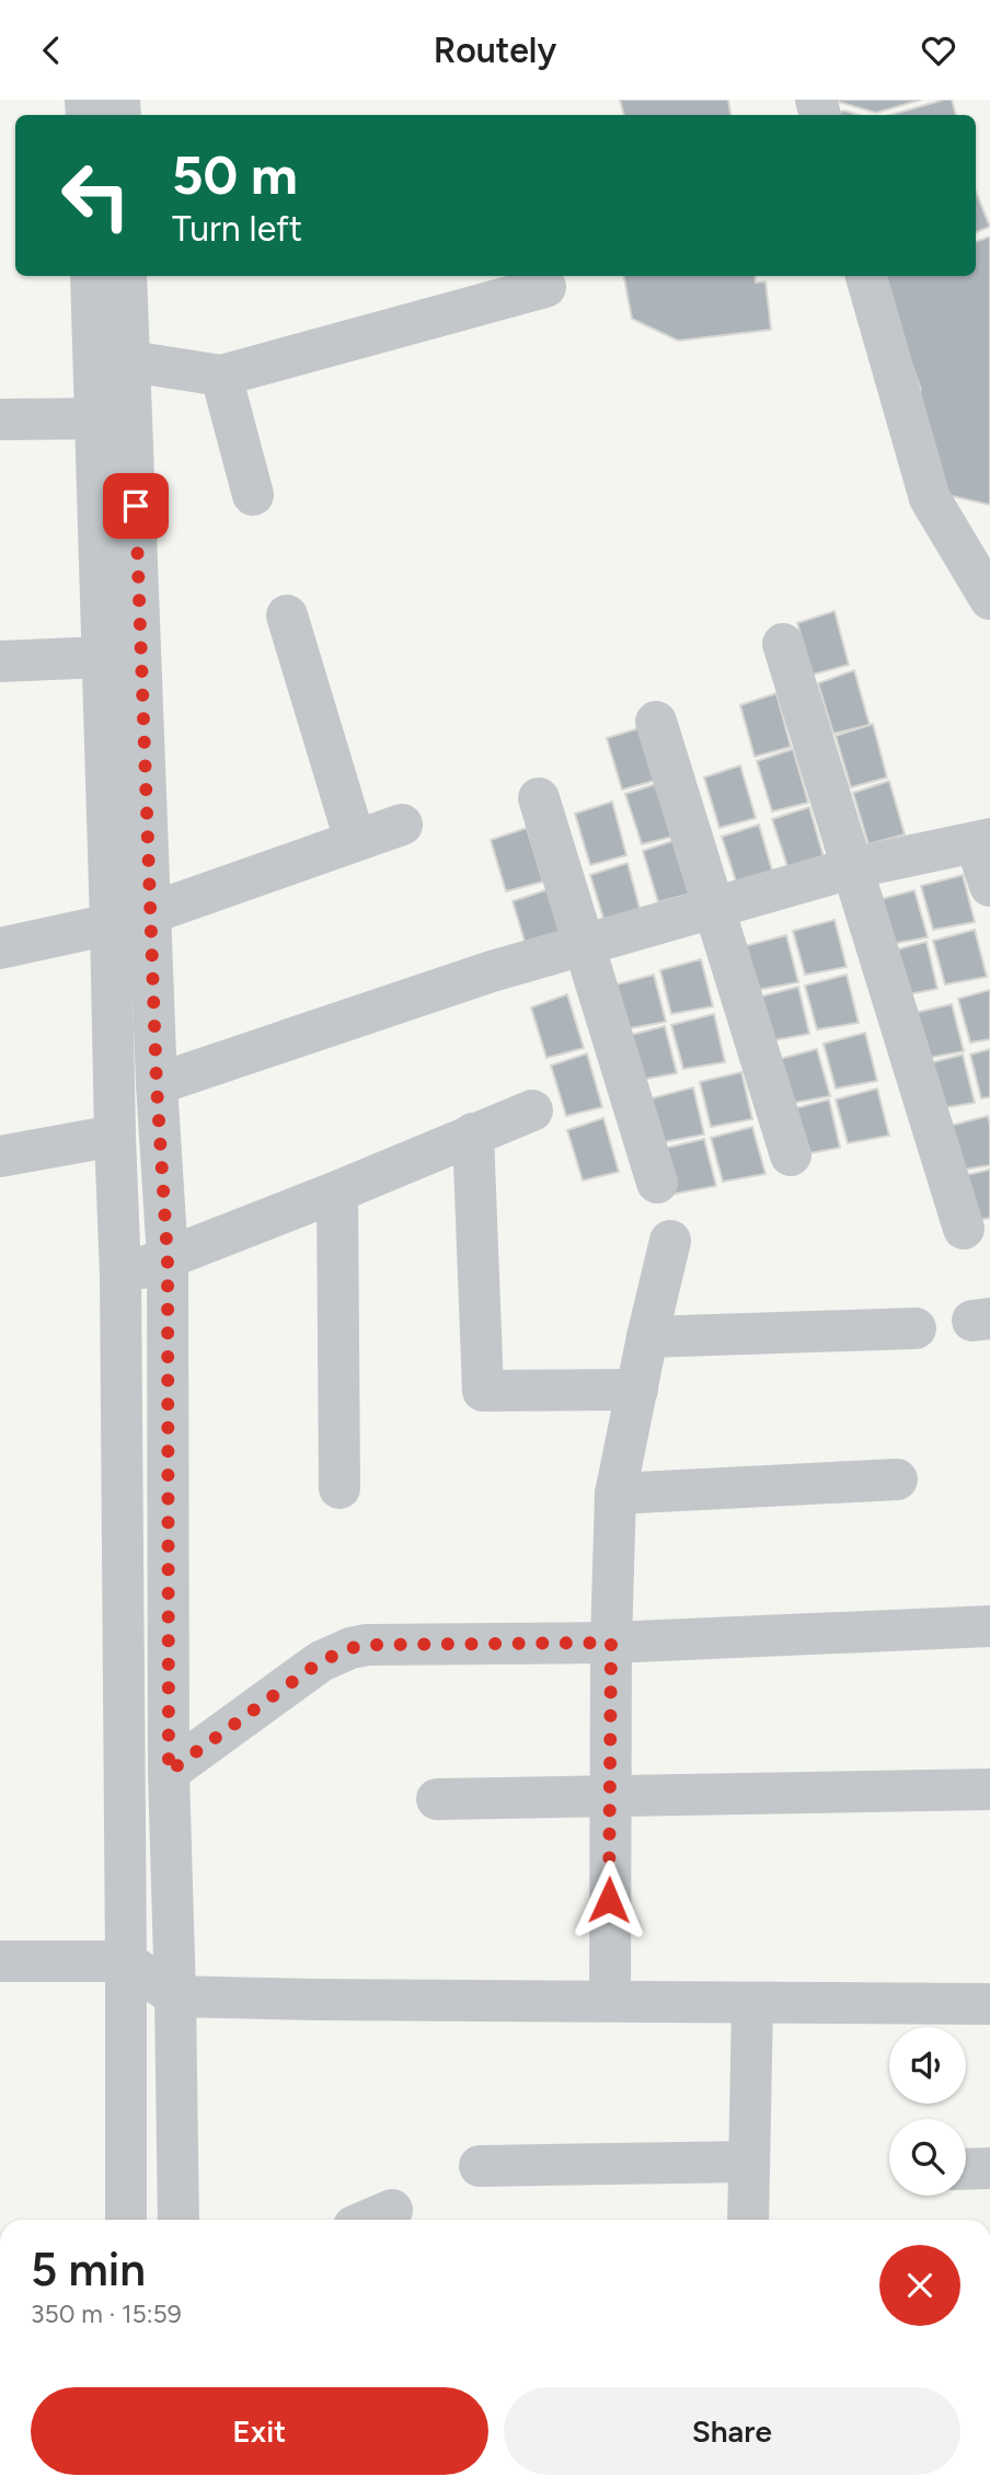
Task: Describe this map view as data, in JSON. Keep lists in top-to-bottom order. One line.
{"page":{"header":"Routely","turn":["50 m","Turn left"],"heading":["5 min","350 m · 15:59"],"buttons":["Exit","Share"]}}
